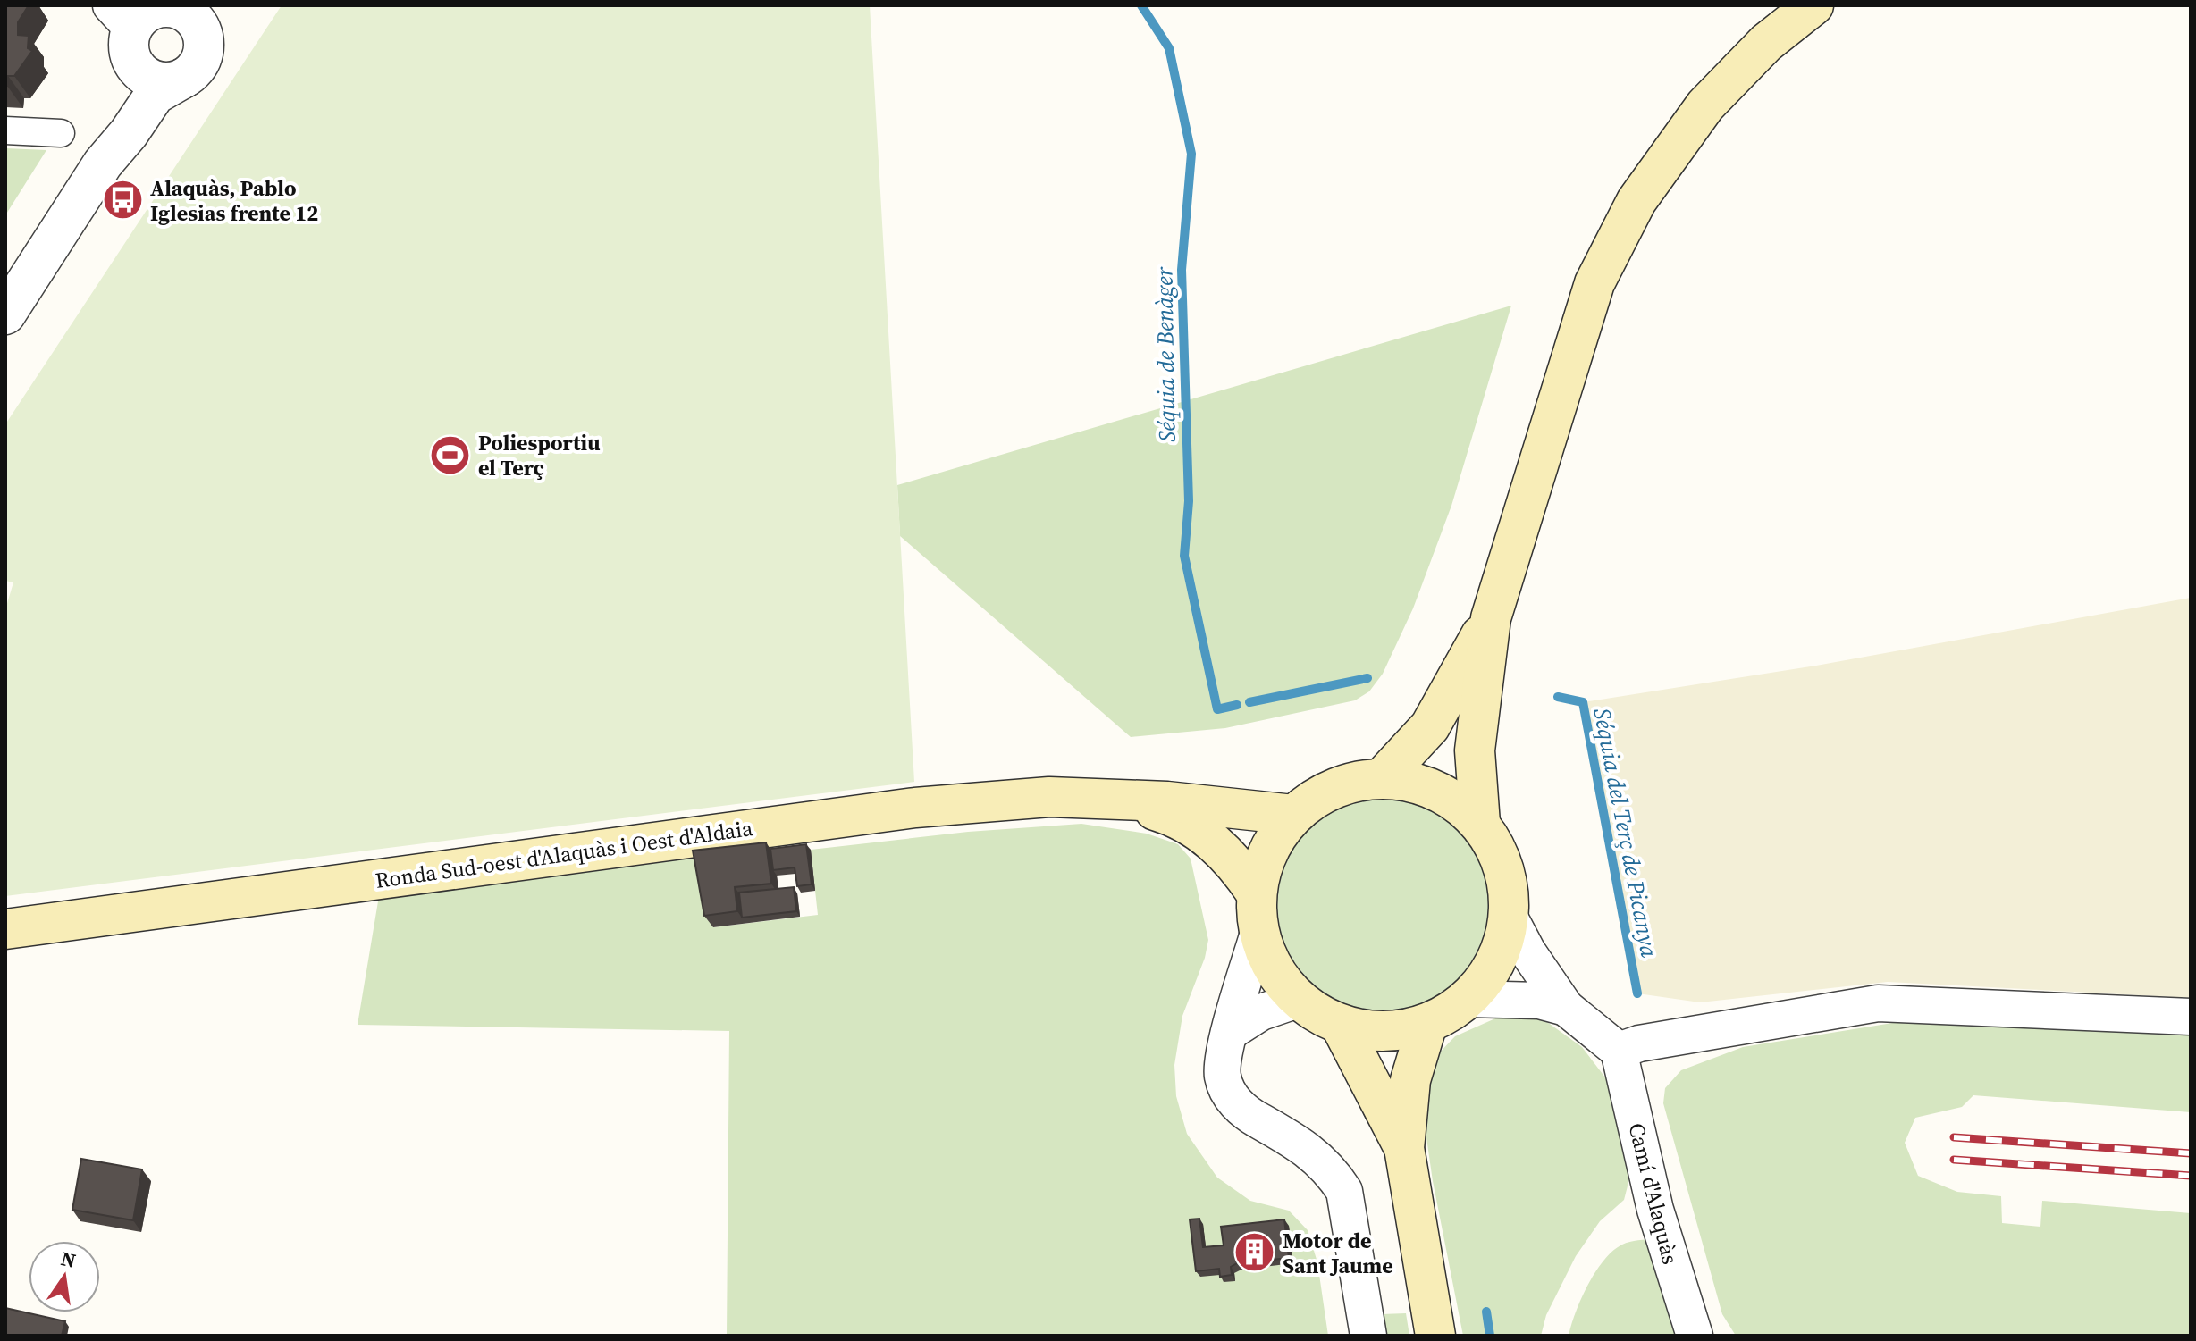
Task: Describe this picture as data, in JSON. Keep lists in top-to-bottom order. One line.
{"streets":{"main road":["Ronda Sud-oest d'Alaquàs i Oest d'Aldaia"],"street":["Camí d'Alaquàs"]},"water":["Séquia de Benàger","Séquia del Terç de Picanya"],"places":{"bus stop":["Alaquàs, Pablo Iglesias frente 12"],"sports":["Poliesportiu el Terç"],"building":["Motor de Sant Jaume"]},"north":"top"}
